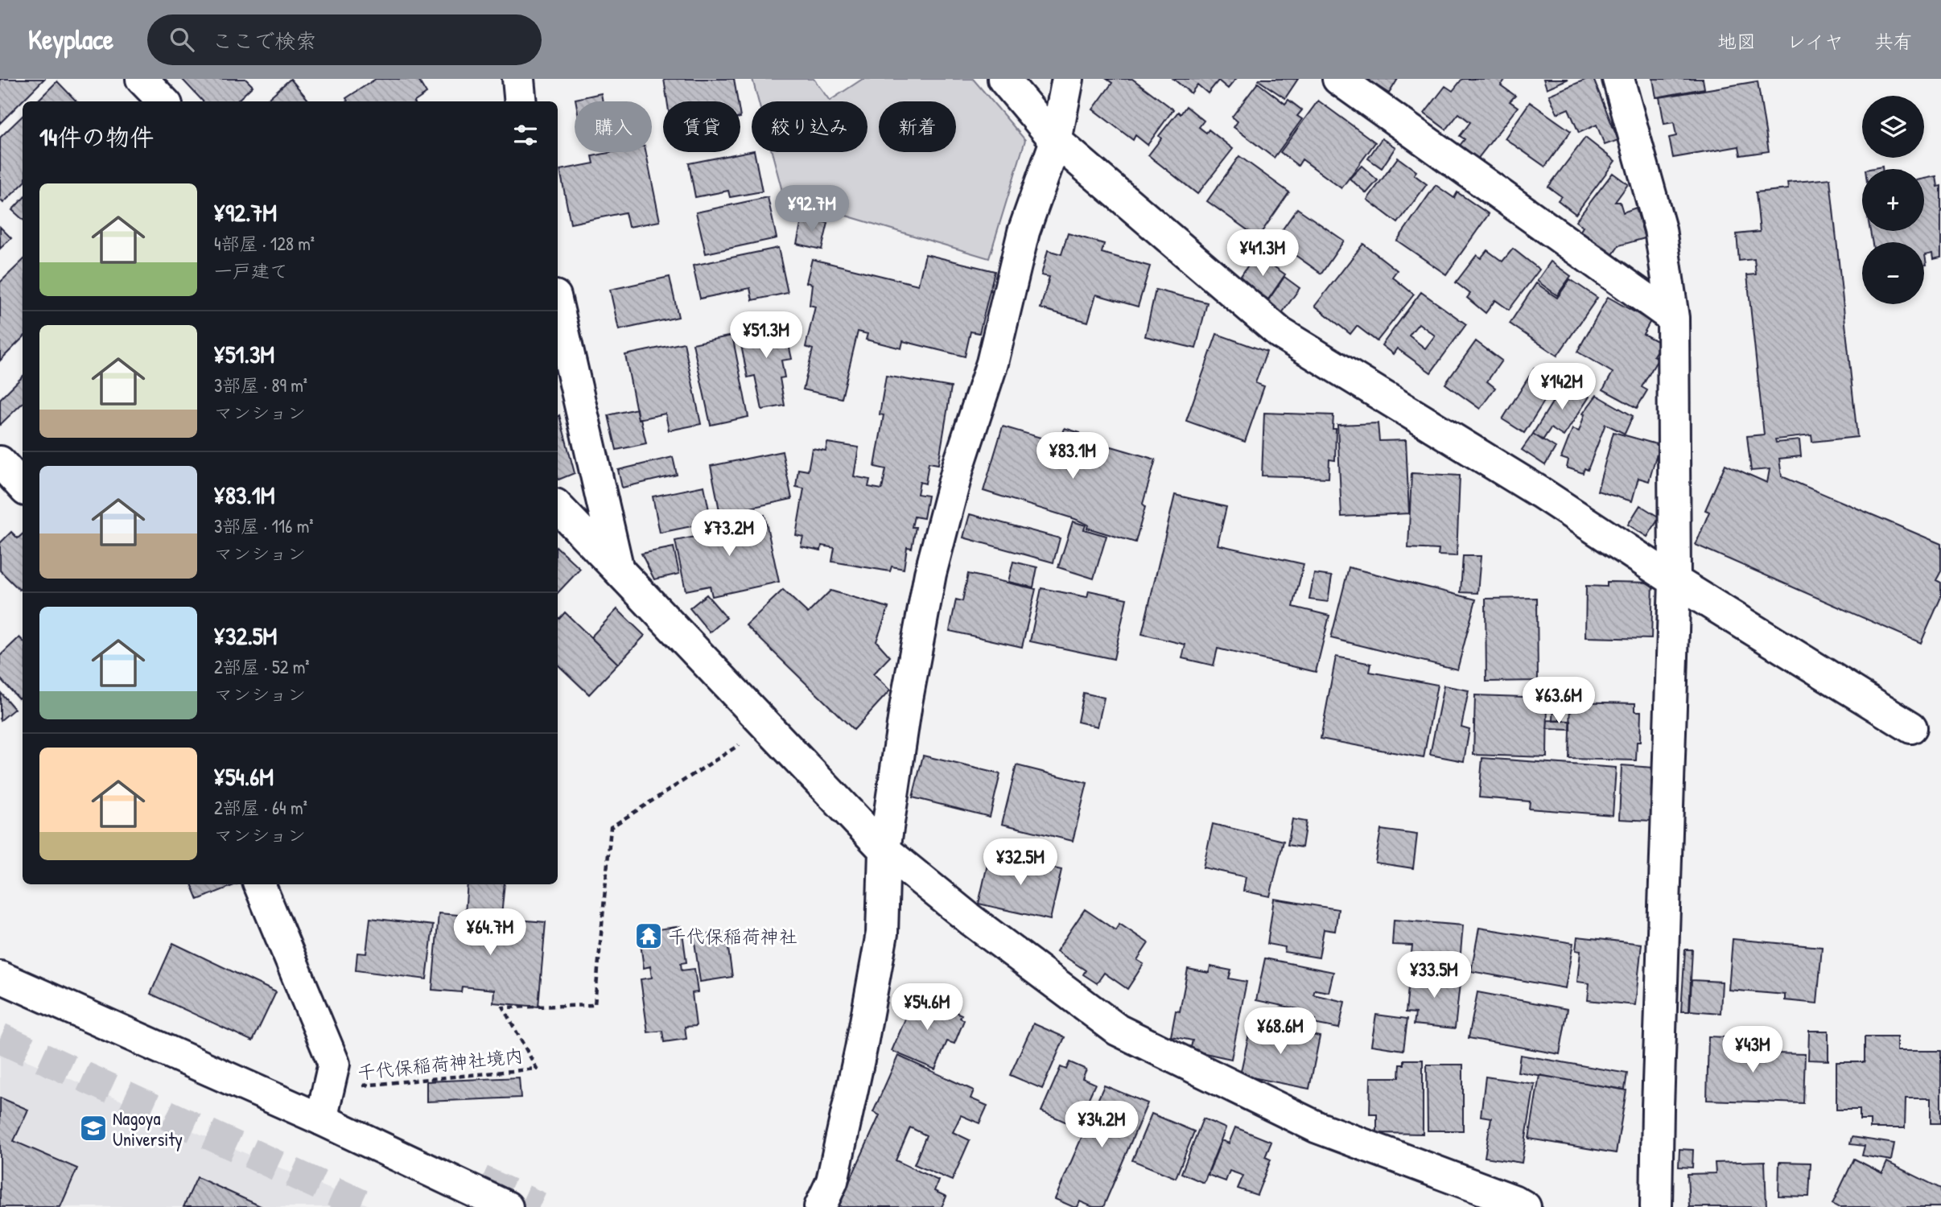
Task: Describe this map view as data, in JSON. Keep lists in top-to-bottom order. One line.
{"streets":{"path":["千代保稲荷神社境内"]},"places":{"temple":["千代保稲荷神社"],"school or university":["Nagoya University"]},"page":{"header":"Keyplace","search":"ここで検索","nav":["地図","レイヤ","共有"],"map_buttons":["+","−"],"chip":["購入","賃貸","絞り込み","新着"],"heading":"14件の物件","list":[{"name":"¥92.7M","note":"4部屋 · 128 m² · 一戸建て"},{"name":"¥51.3M","note":"3部屋 · 89 m² · マンション"},{"name":"¥83.1M","note":"3部屋 · 116 m² · マンション"},{"name":"¥32.5M","note":"2部屋 · 52 m² · マンション"},{"name":"¥54.6M","note":"2部屋 · 64 m² · マンション"}],"price":["¥92.7M","¥41.3M","¥51.3M","¥142M","¥83.1M","¥73.2M","¥63.6M","¥32.5M","¥64.7M","¥33.5M","¥54.6M","¥68.6M","¥43M","¥34.2M"]}}
